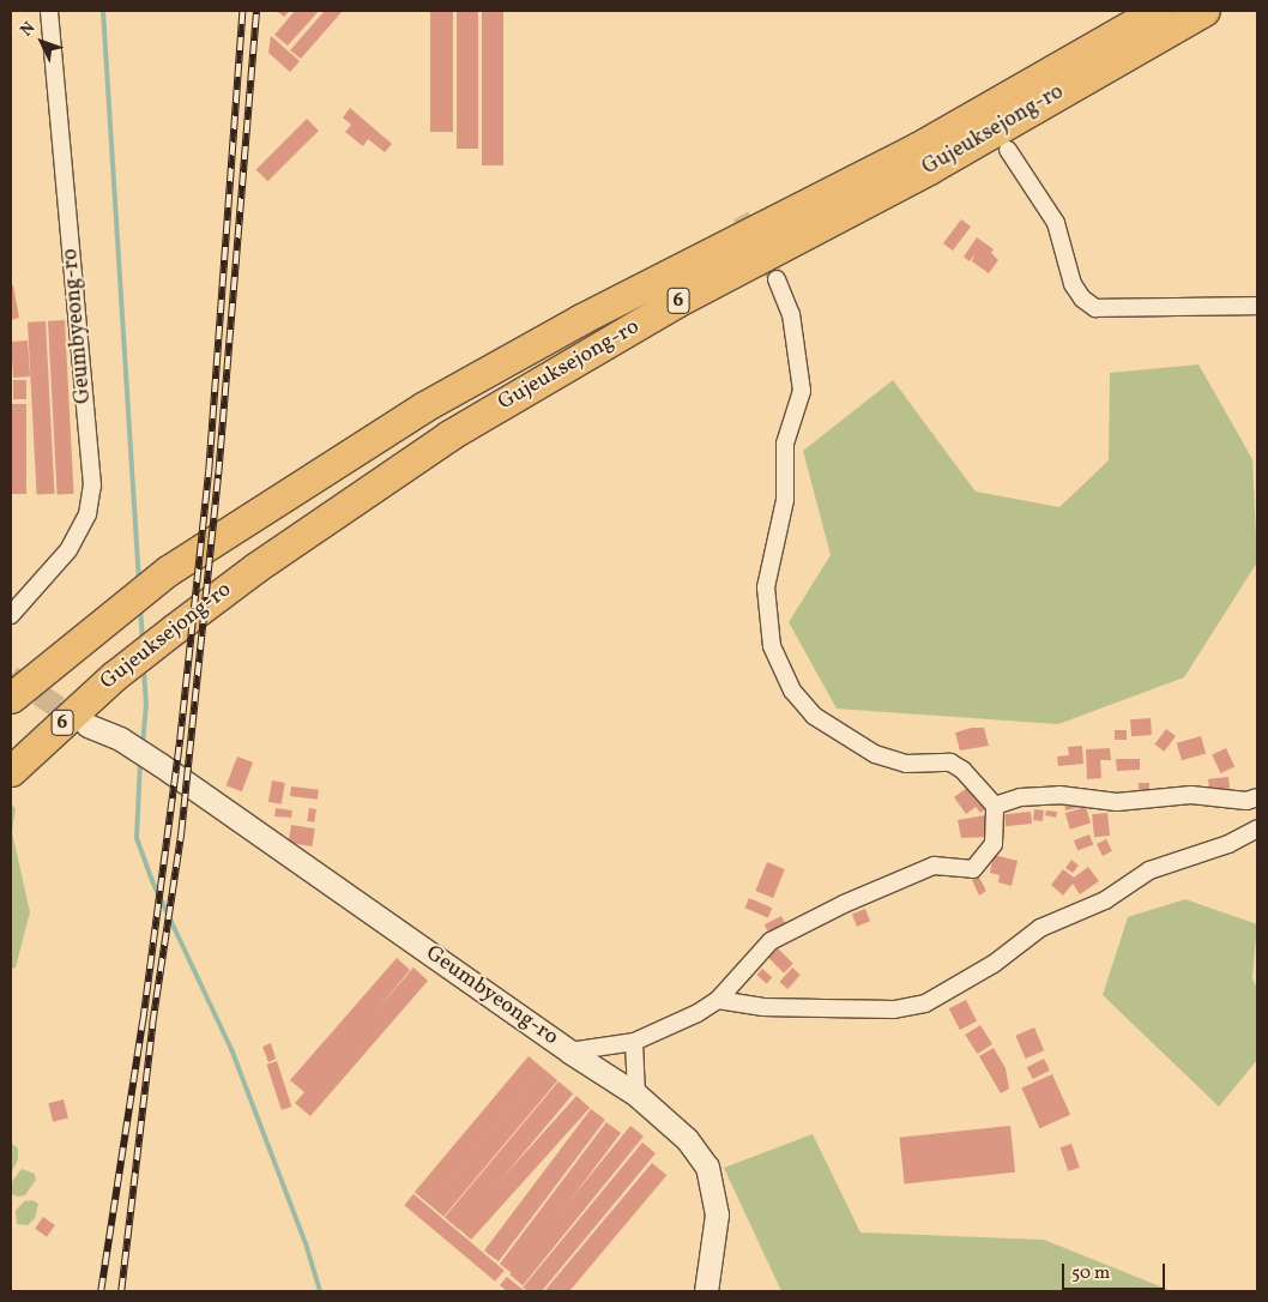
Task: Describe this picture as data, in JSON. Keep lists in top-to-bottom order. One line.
{"streets":{"highway":["Gujeuksejong-ro","6"],"street":["Geumbyeong-ro"]},"scale_bar":"50 m","north":"top left"}
